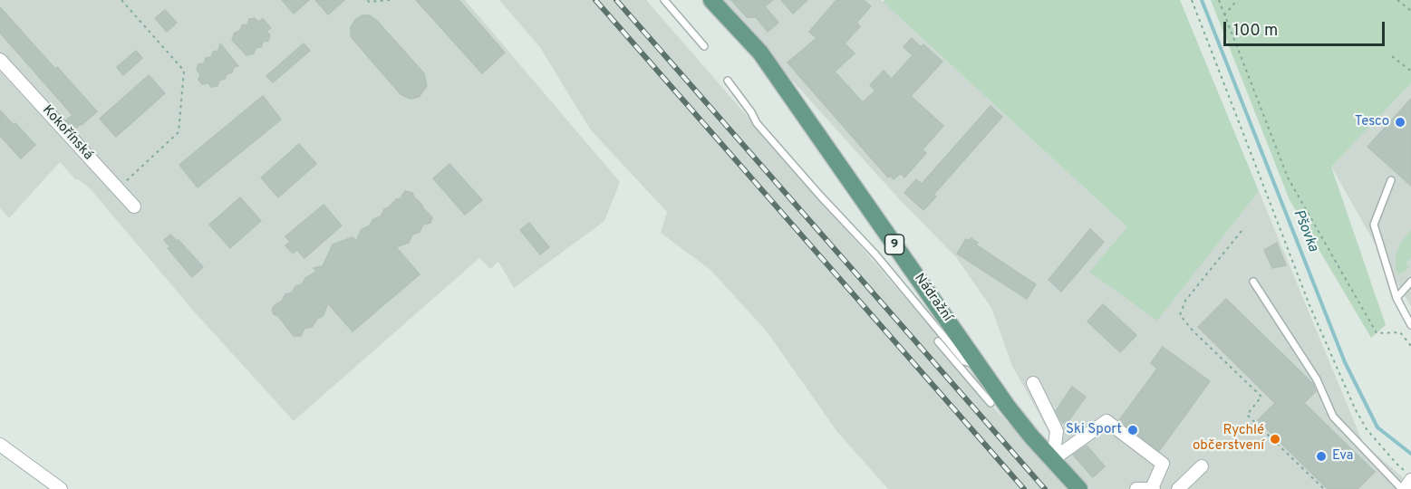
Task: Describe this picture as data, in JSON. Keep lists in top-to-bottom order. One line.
{"streets":{"main road":["9","Nádražní"],"street":["Kokořínská"]},"water":["Pšovka"],"places":["Tesco","Ski Sport","Rychlé občerstvení","Eva"],"scale_bar":"100 m"}
